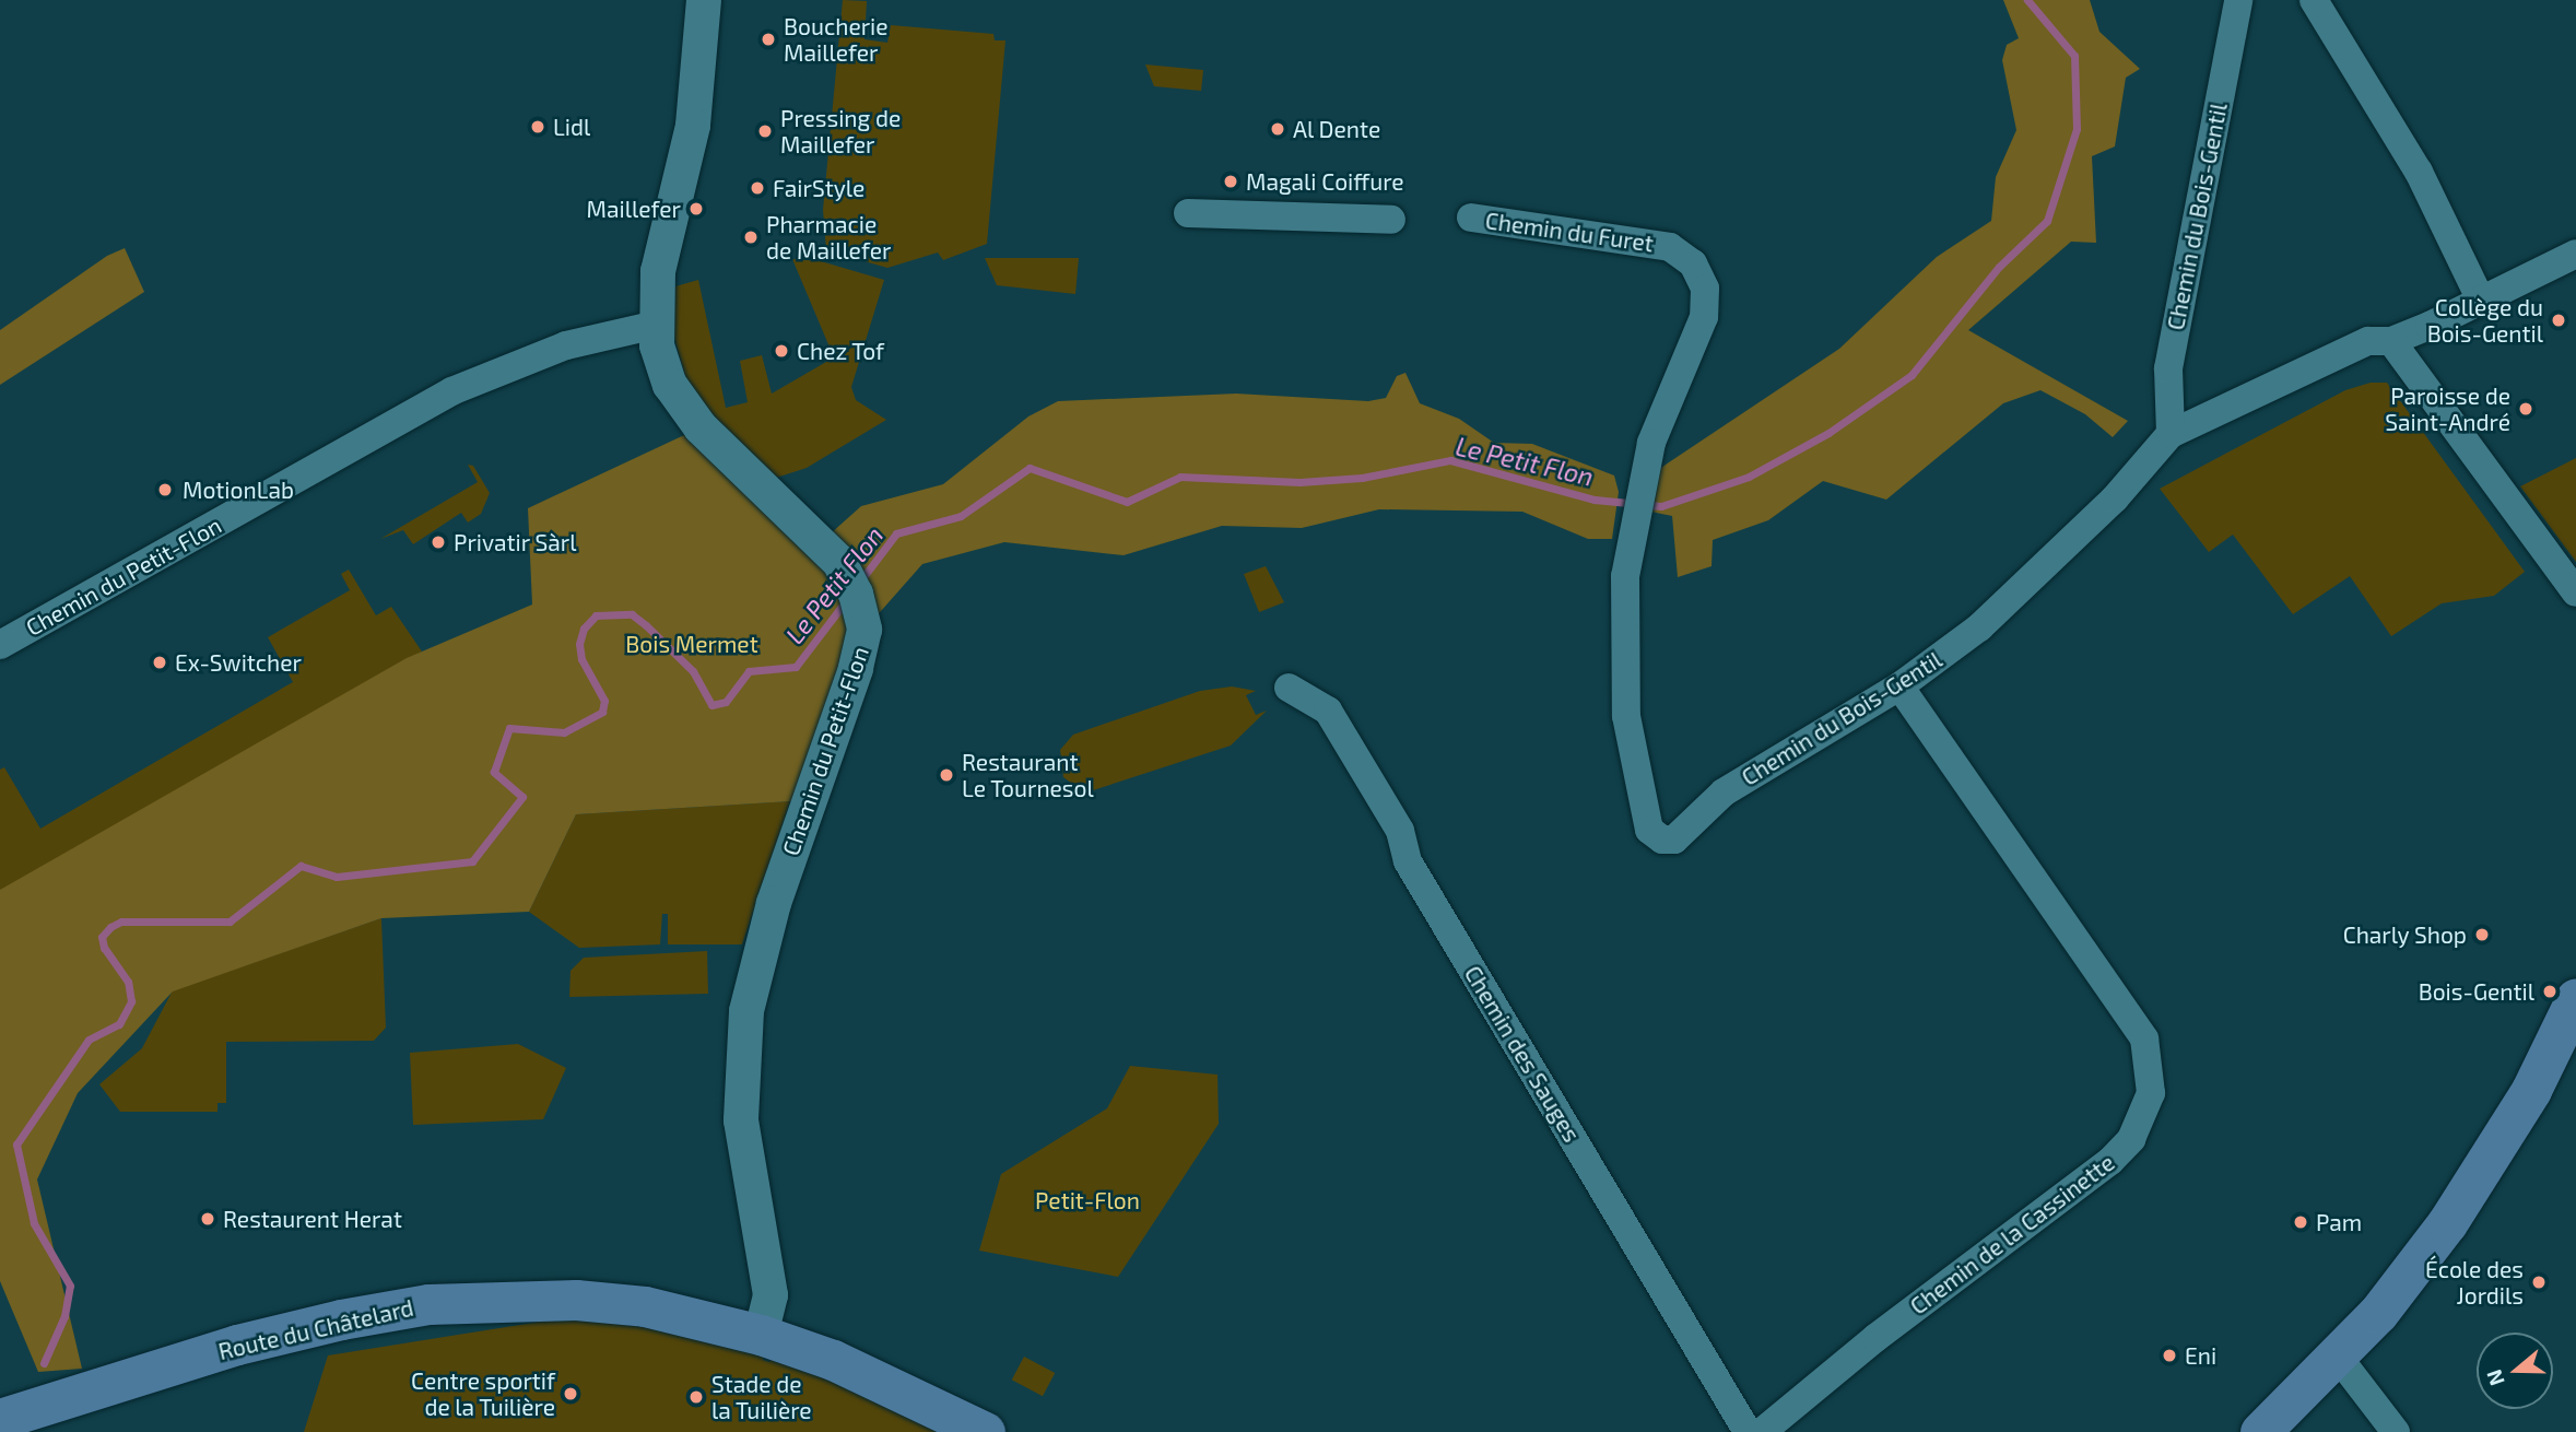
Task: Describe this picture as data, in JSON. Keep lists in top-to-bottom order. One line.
{"streets":{"main road":["Route du Châtelard"],"street":["Chemin du Bois-Gentil","Chemin du Furet","Chemin du Petit-Flon","Chemin des Sauges","Chemin de la Cassinette"]},"crossings":[["Chemin du Bois-Gentil","Chemin du Furet"],["Chemin du Bois-Gentil","Chemin de la Cassinette"],["Chemin du Petit-Flon","Route du Châtelard"]],"water":["Le Petit Flon"],"parks":["Bois Mermet","Petit-Flon"],"places":["Boucherie Maillefer","Lidl","Al Dente","Pressing de Maillefer","Magali Coiffure","FairStyle","Maillefer","Pharmacie de Maillefer","Collège du Bois-Gentil","Chez Tof","Paroisse de Saint-André","MotionLab","Privatir Sàrl","Ex-Switcher","Restaurant Le Tournesol","Charly Shop","Bois-Gentil","Restaurent Herat","Pam","École des Jordils","Eni","Centre sportif de la Tuilière","Stade de la Tuilière"],"north":"left"}
